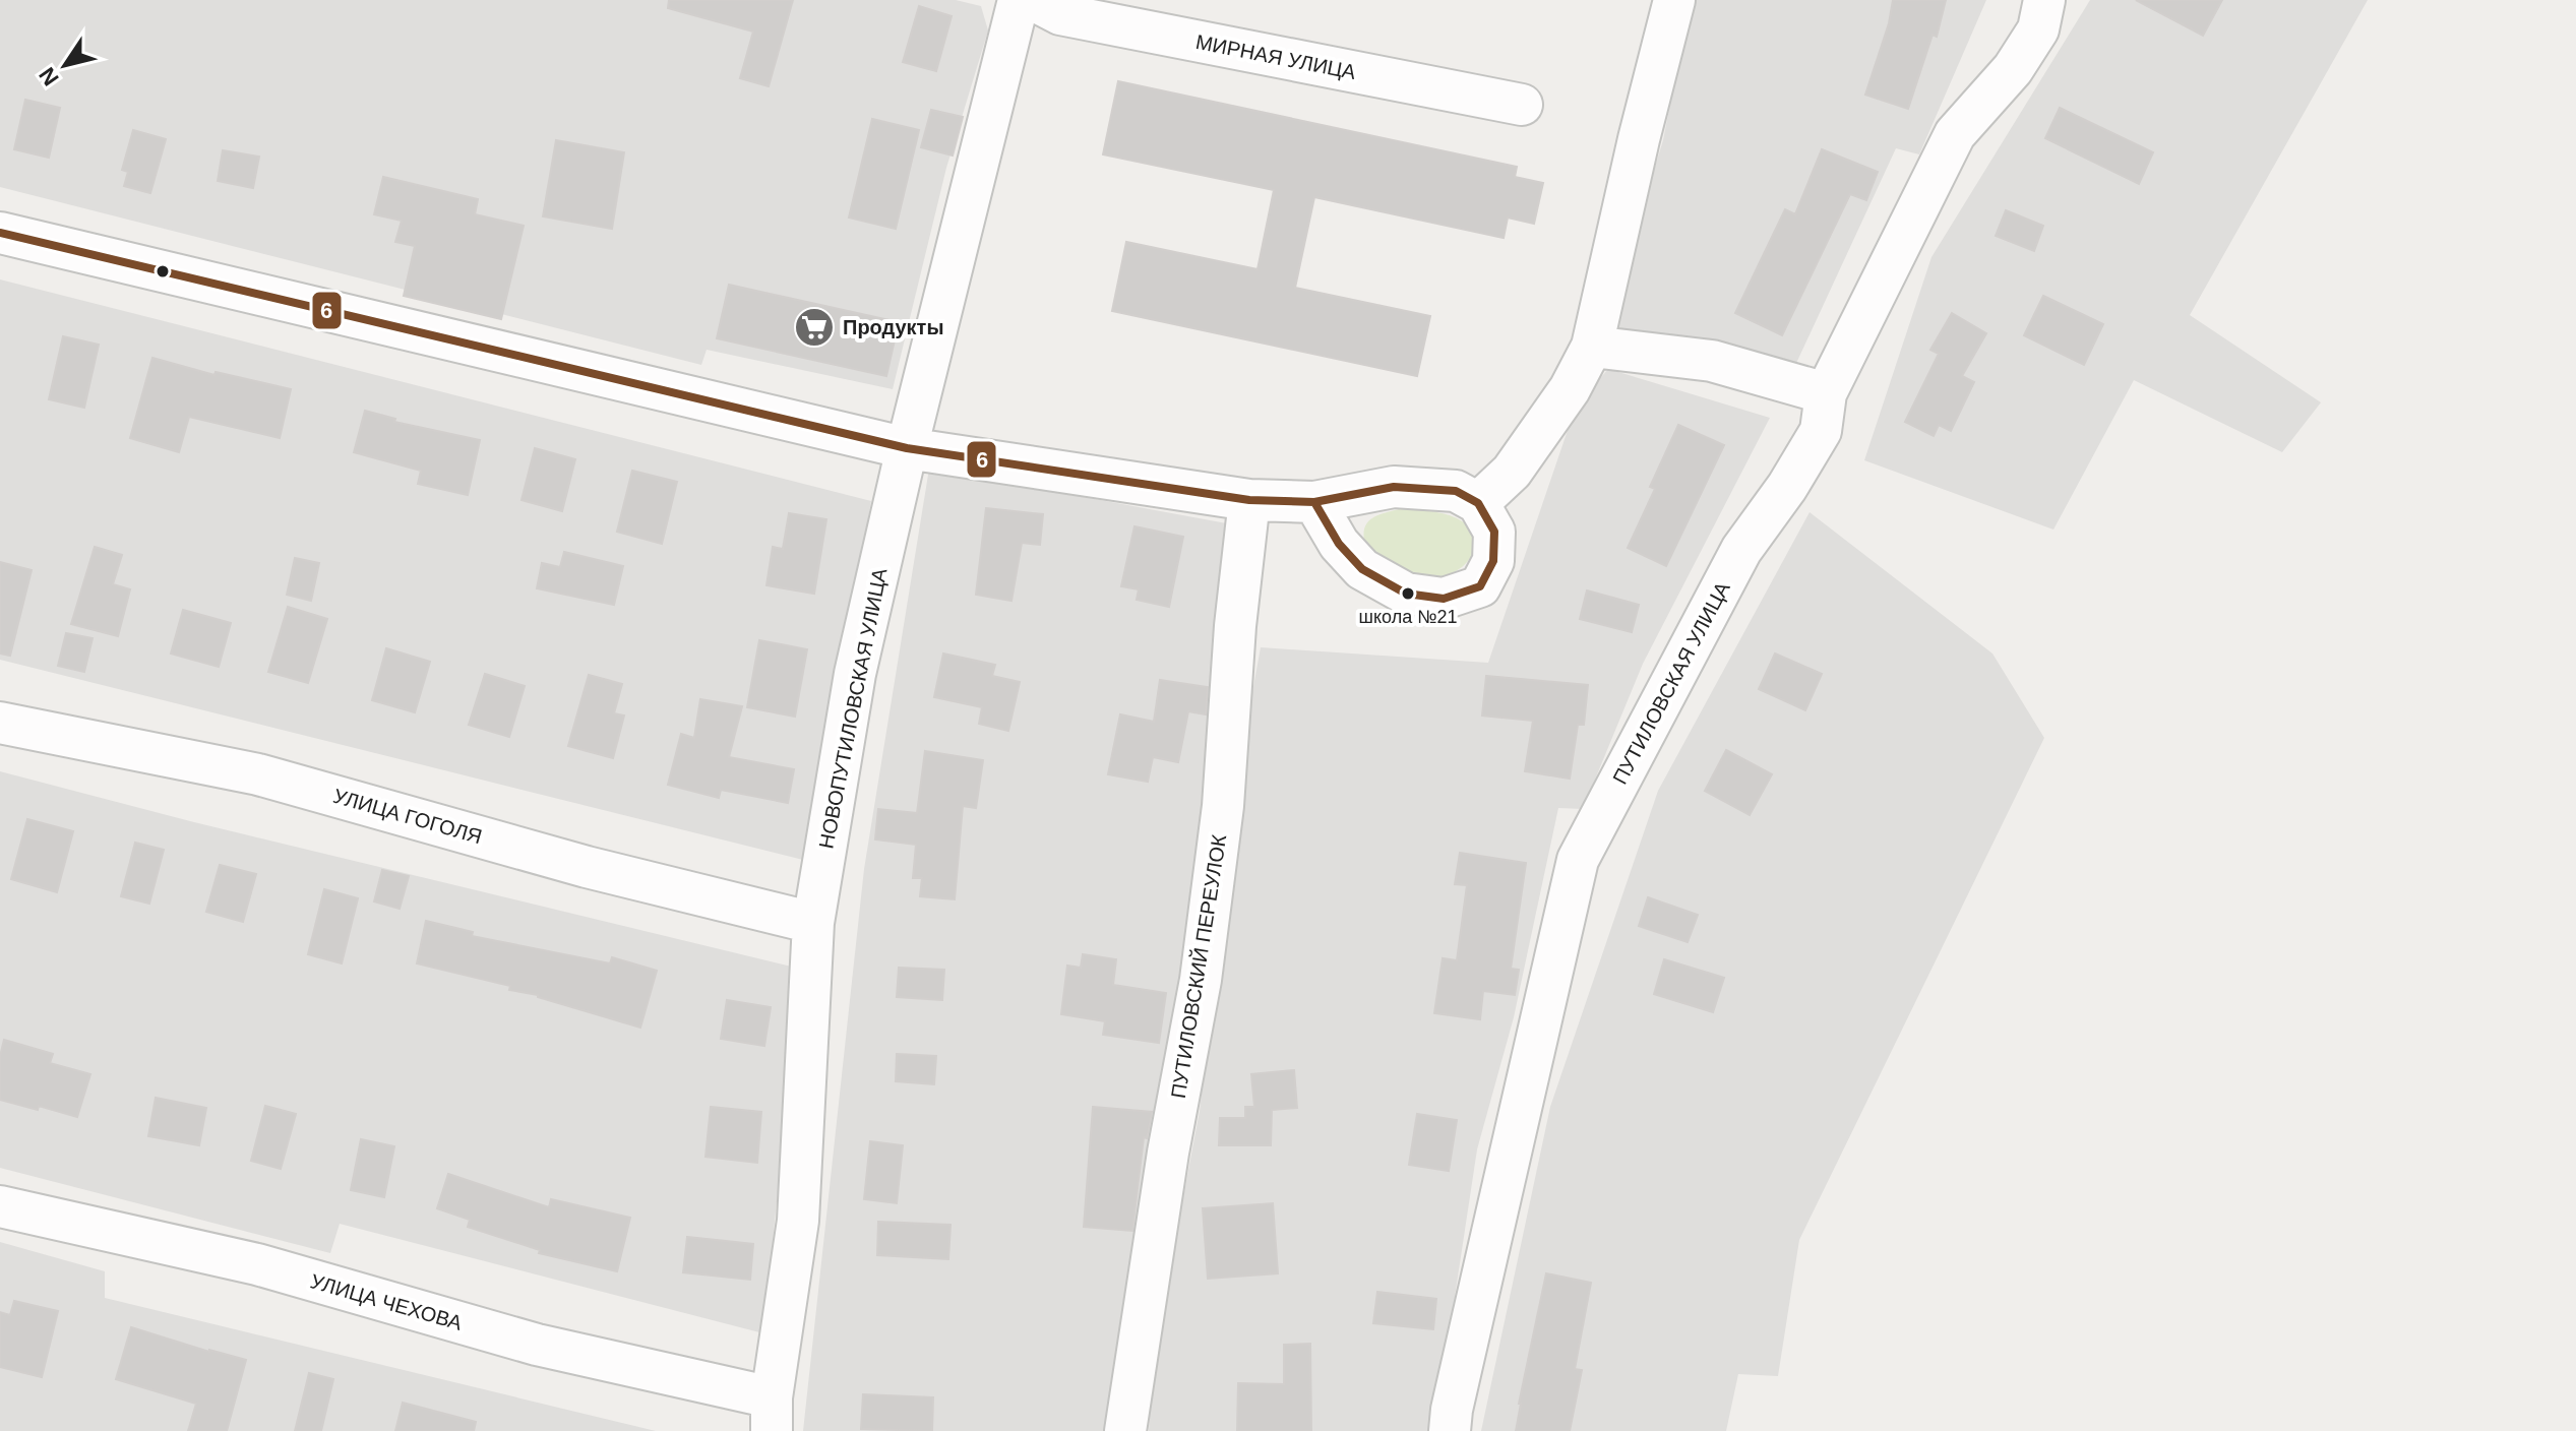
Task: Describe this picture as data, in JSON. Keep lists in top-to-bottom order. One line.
{"streets":{"street":["МИРНАЯ УЛИЦА","ПУТИЛОВСКАЯ УЛИЦА","НОВОПУТИЛОВСКАЯ УЛИЦА","УЛИЦА ГОГОЛЯ","ПУТИЛОВСКИЙ ПЕРЕУЛОК","УЛИЦА ЧЕХОВА"]},"crossings":[["НОВОПУТИЛОВСКАЯ УЛИЦА","УЛИЦА ГОГОЛЯ"],["НОВОПУТИЛОВСКАЯ УЛИЦА","УЛИЦА ЧЕХОВА"]],"places":{"supermarket":["Продукты"],"other":["школа №21"]},"lines":["transit line 6"],"north":"bottom left"}
